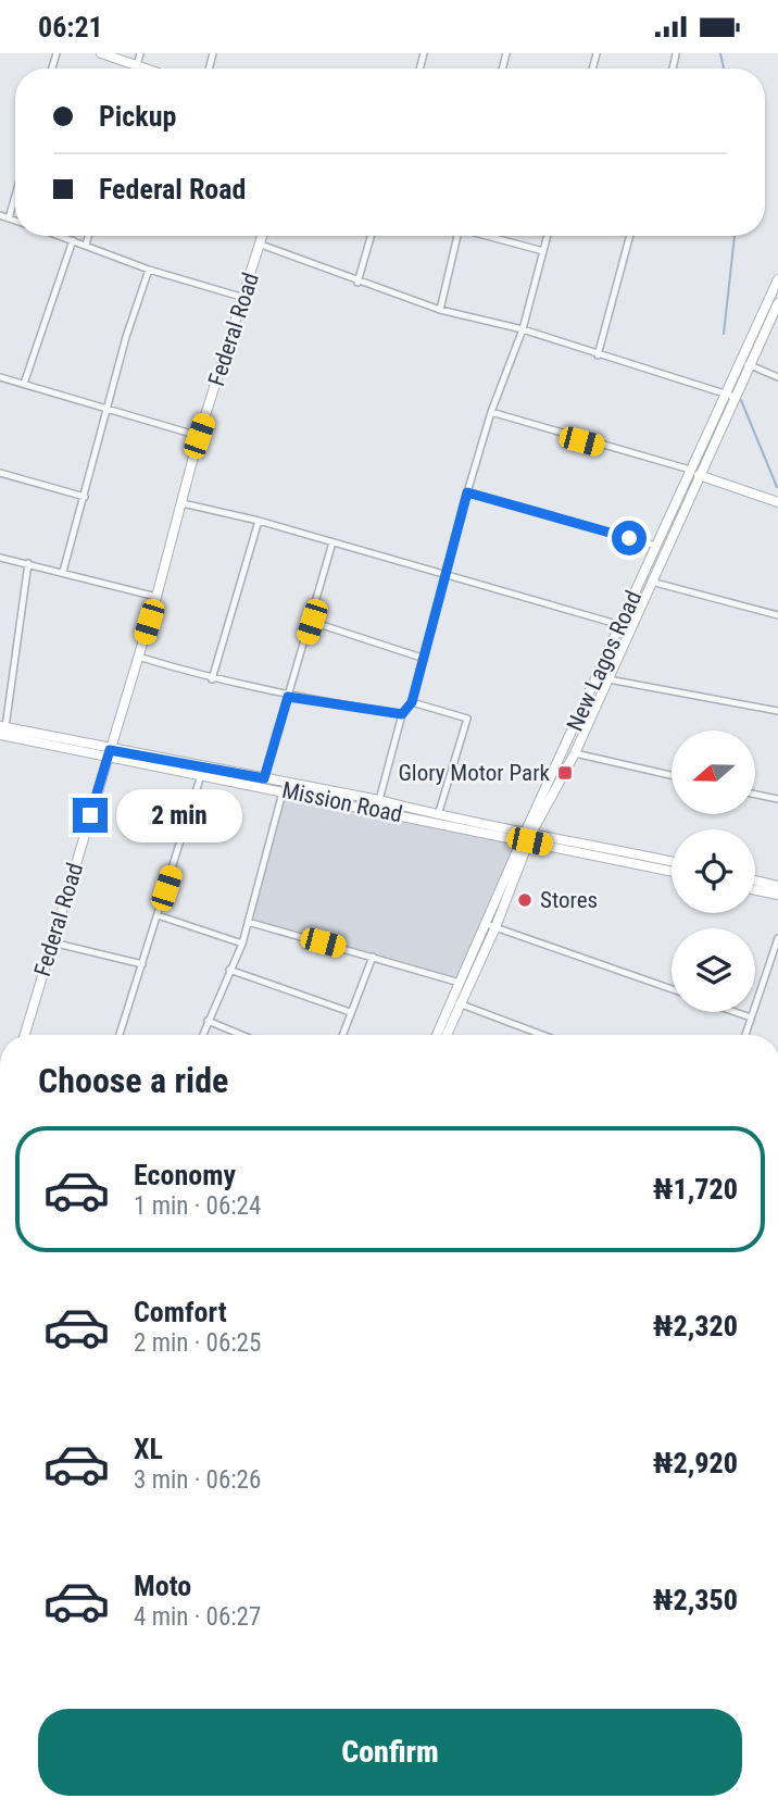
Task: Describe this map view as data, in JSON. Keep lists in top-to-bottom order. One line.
{"streets":{"street":["Federal Road","New Lagos Road","Mission Road"]},"crossings":[["Federal Road","Mission Road"],["New Lagos Road","Mission Road"]],"places":{"transit":["Glory Motor Park"],"other":["Stores"]},"north":"left","page":{"status":"06:21","banner":["Pickup","Federal Road"],"bubble":"2 min","heading":"Choose a ride","list":[{"name":"Economy","note":"1 min · 06:24","value":"₦1,720"},{"name":"Comfort","note":"2 min · 06:25","value":"₦2,320"},{"name":"XL","note":"3 min · 06:26","value":"₦2,920"},{"name":"Moto","note":"4 min · 06:27","value":"₦2,350"}],"buttons":"Confirm"}}
